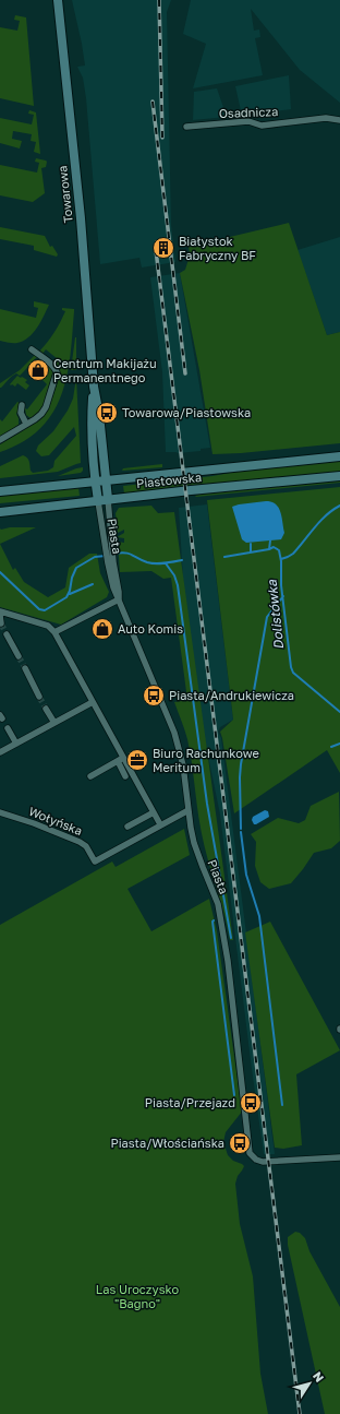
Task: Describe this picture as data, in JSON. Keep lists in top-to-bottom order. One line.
{"streets":{"main road":["Towarowa","Piastowska"],"street":["Osadnicza","Piasta","Wołyńska"]},"crossings":[["Towarowa","Piastowska"],["Towarowa","Piasta"],["Piastowska","Piasta"]],"water":["Dolistówka"],"parks":["Las Uroczysko \"Bagno\""],"places":{"building":["Białystok Fabryczny BF"],"shop":["Centrum Makijażu Permanentnego","Auto Komis"],"bus stop":["Towarowa/Piastowska","Piasta/Andrukiewicza","Piasta/Przejazd","Piasta/Włościańska"],"office":["Biuro Rachunkowe Meritum"]},"north":"top right"}
